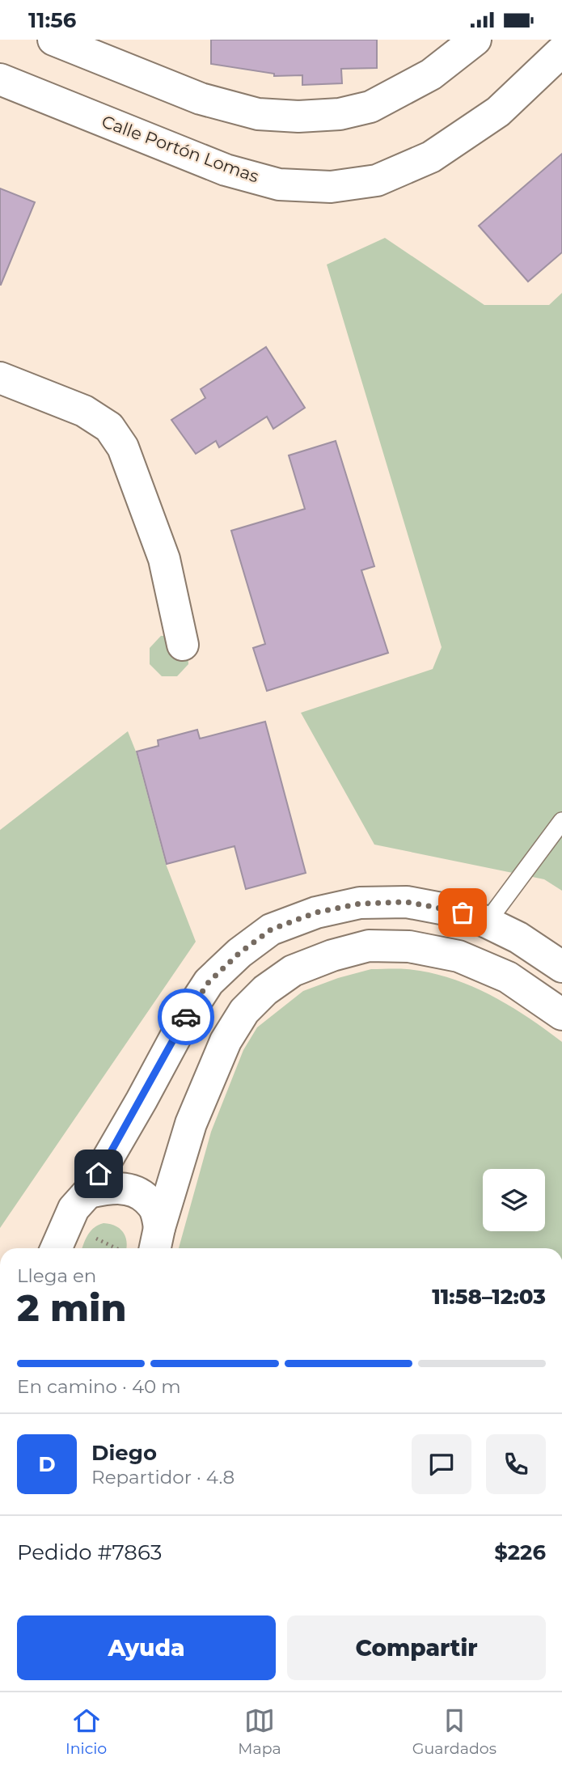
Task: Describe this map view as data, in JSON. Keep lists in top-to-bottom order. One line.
{"streets":{"street":["Calle Portón Lomas"]},"page":{"status":"11:56","heading":["2 min","Llega en","11:58–12:03"],"panel":["Diego","Repartidor · 4.8","Pedido #7863","$226"],"bar":"En camino · 40 m","round":"D","buttons":["Ayuda","Compartir"],"tabs":["Inicio","Mapa","Guardados"]}}
